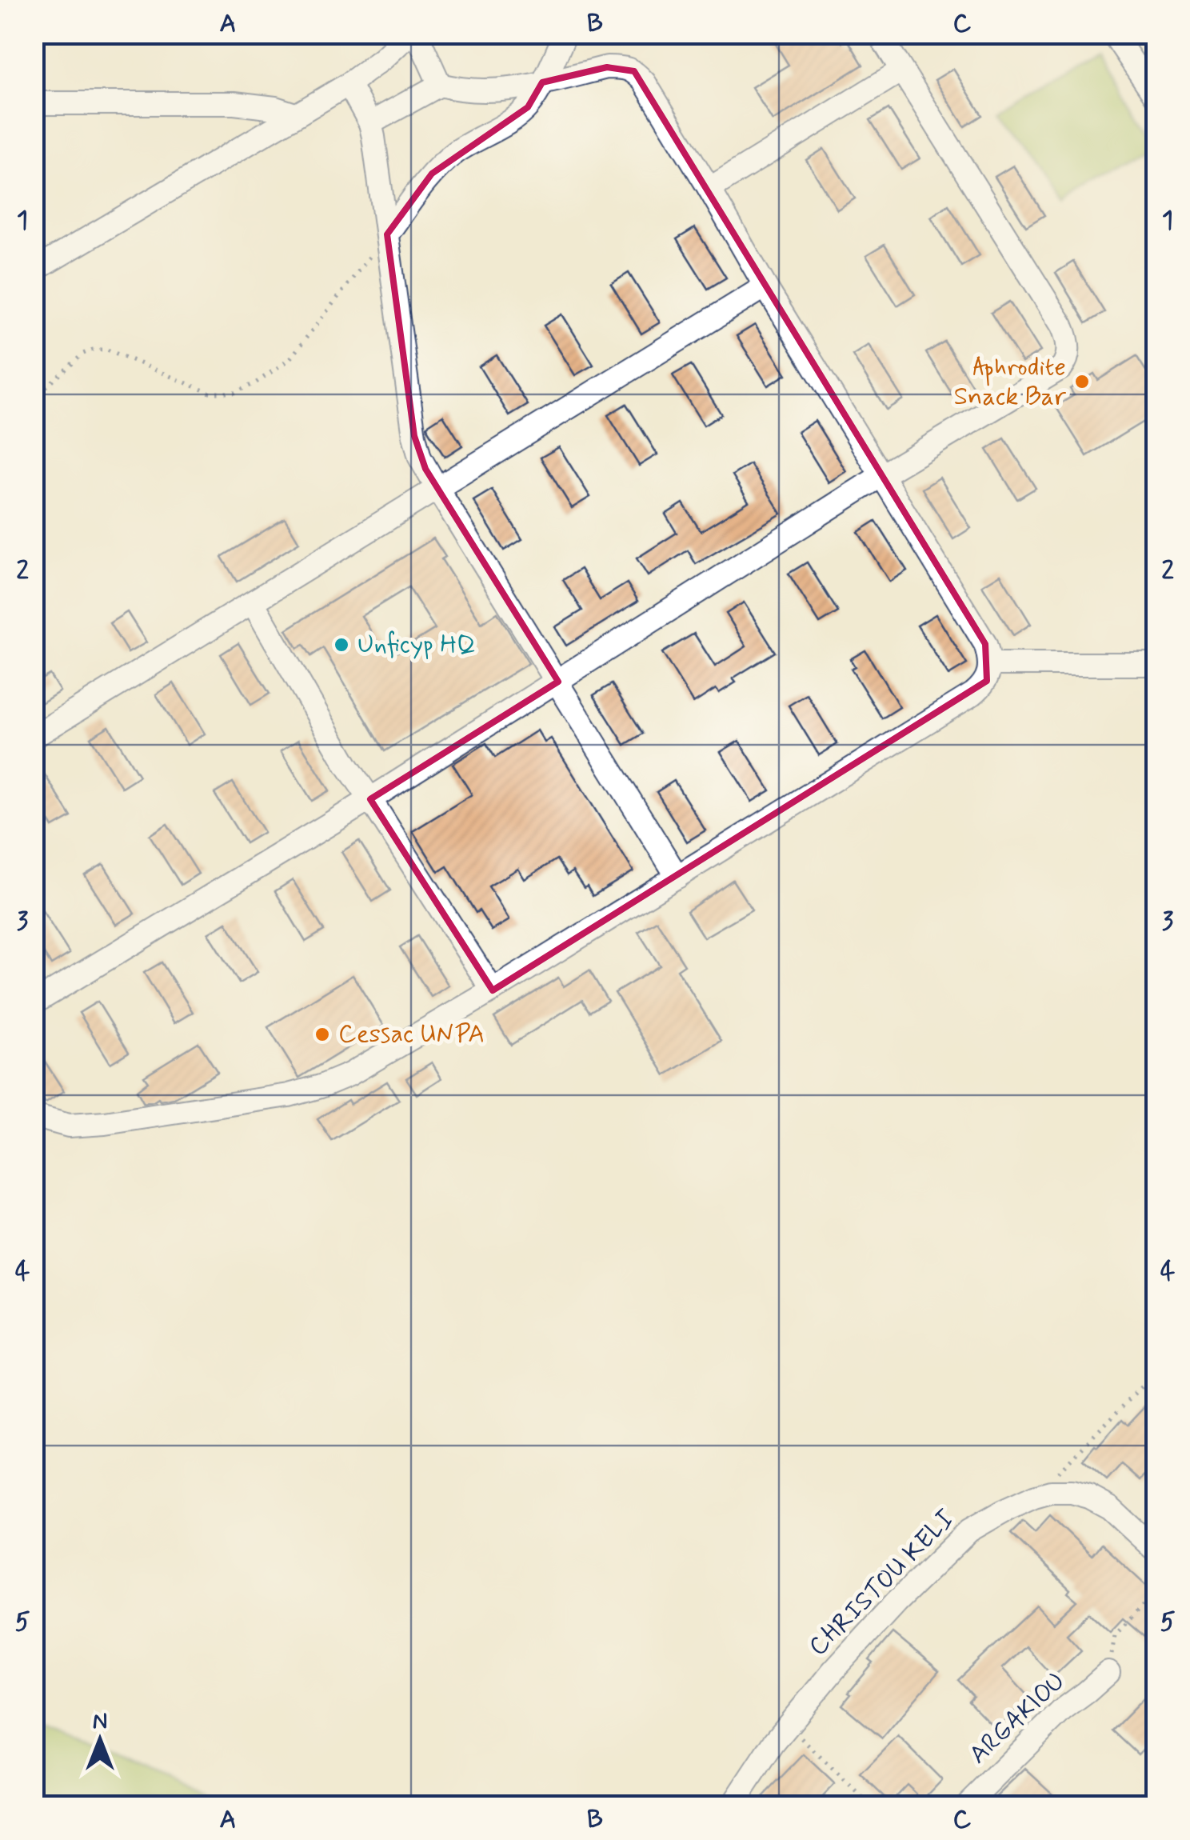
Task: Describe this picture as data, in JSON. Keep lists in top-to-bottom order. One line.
{"streets":{"street":["CHRISTOU KELI","ARGAKIOU"]},"places":["Aphrodite Snack Bar","Unficyp HQ","Cessac UNPA"],"north":"top","grid":{"columns":["A","B","C"],"rows":["1","2","3","4","5"]}}
